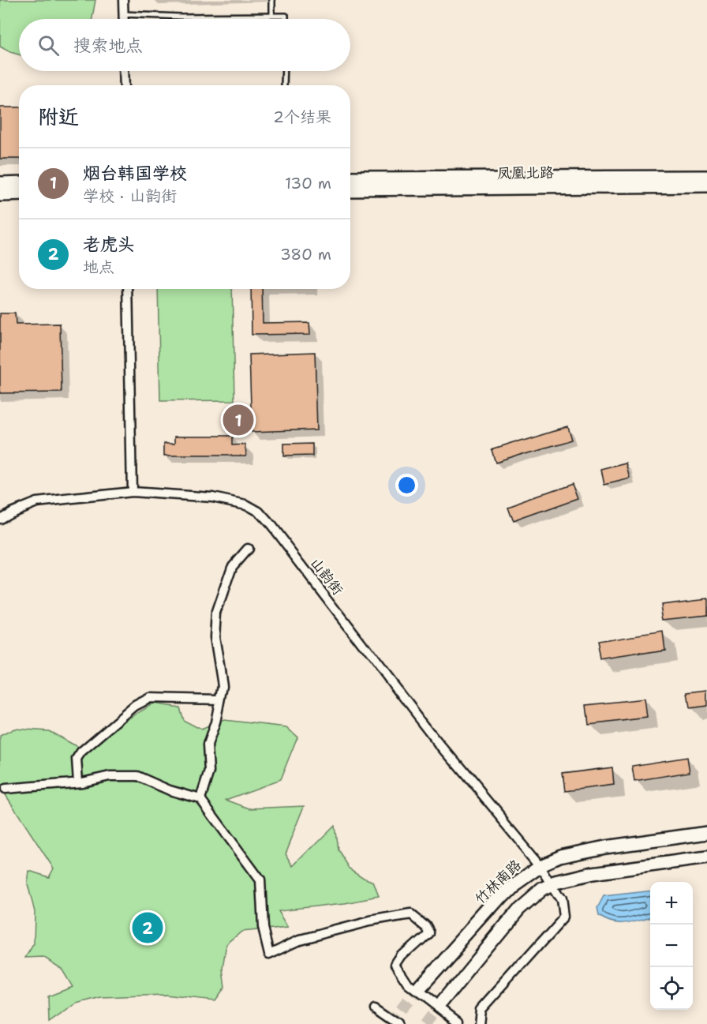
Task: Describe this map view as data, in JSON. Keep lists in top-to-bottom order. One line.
{"streets":{"street":["凤凰北路","山韵街","竹林南路"]},"crossings":[["山韵街","竹林南路"]],"page":{"search":"搜索地点","heading":["附近","2个结果"],"list":[{"mark":"1","name":"烟台韩国学校","note":"学校 · 山韵街","value":"130 m"},{"mark":"2","name":"老虎头","note":"地点","value":"380 m"}],"pins":["1","2"],"map_buttons":["+","−"]}}
